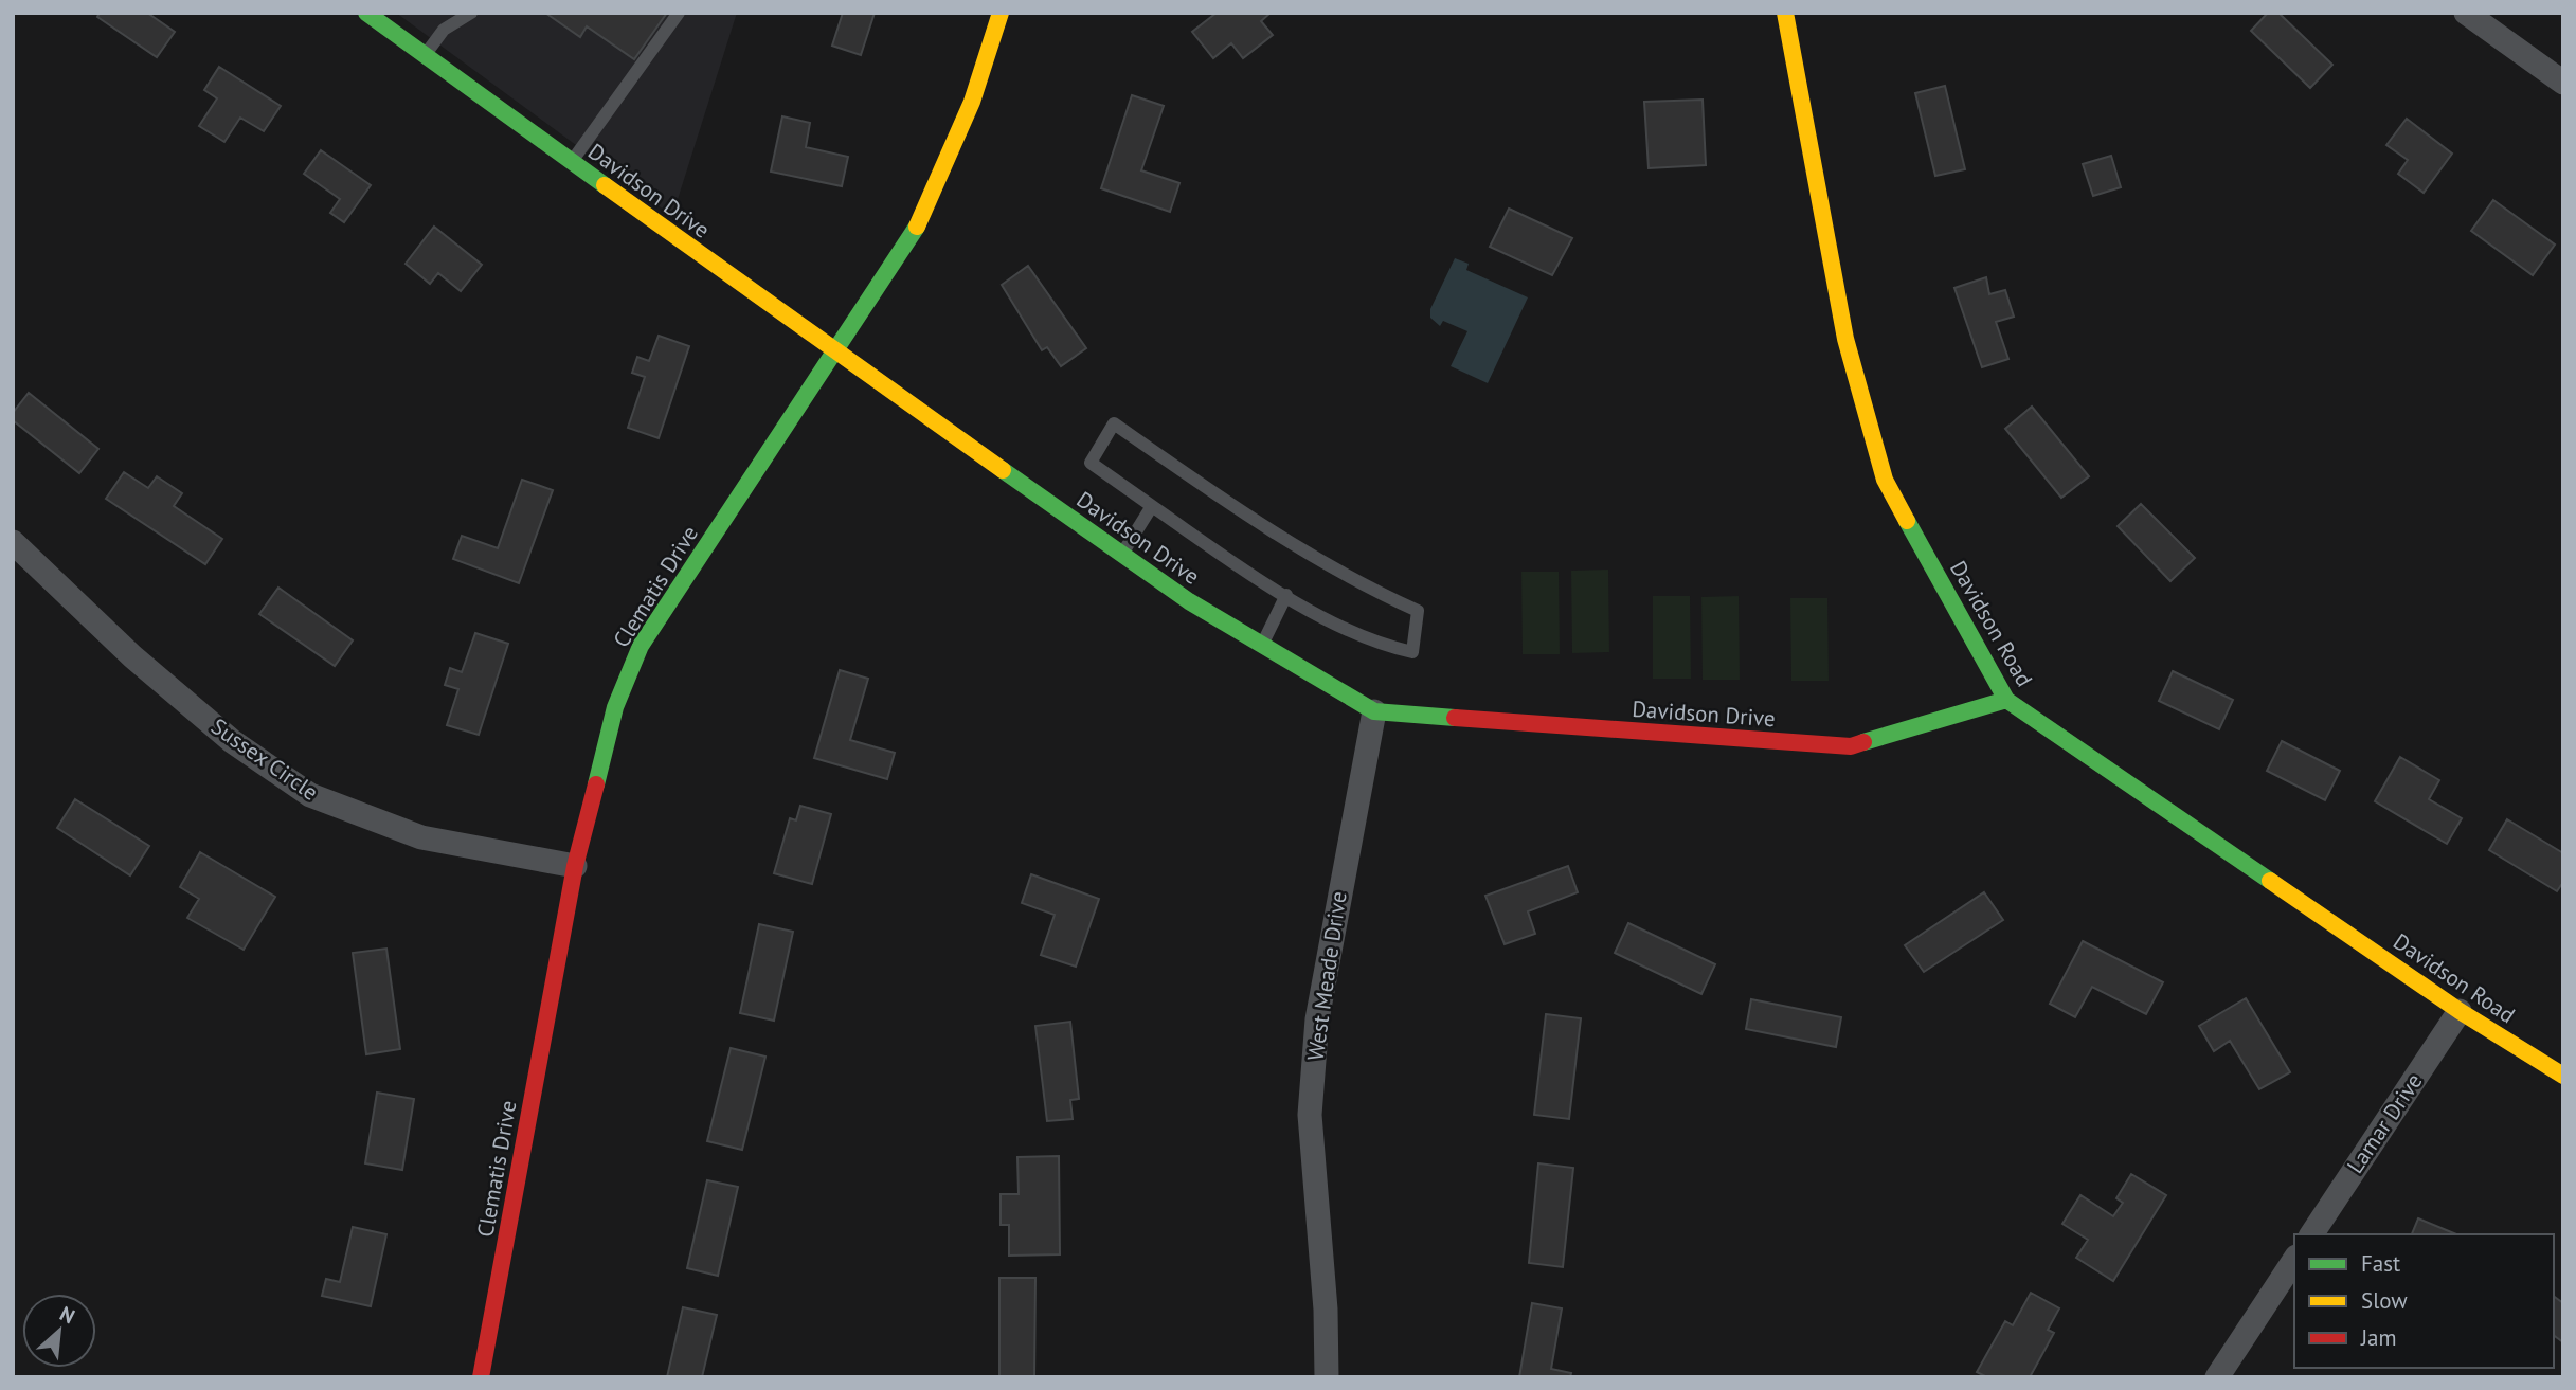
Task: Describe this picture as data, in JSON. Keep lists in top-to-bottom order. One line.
{"streets":{"street":["Davidson Drive","Clematis Drive","Davidson Road","Sussex Circle","West Meade Drive","Lamar Drive"]},"crossings":[["Davidson Drive","Clematis Drive"],["Davidson Drive","Davidson Road"],["Davidson Drive","West Meade Drive"],["Clematis Drive","Sussex Circle"],["Davidson Road","Lamar Drive"]],"legend":["Fast","Slow","Jam"],"north":"top right"}
